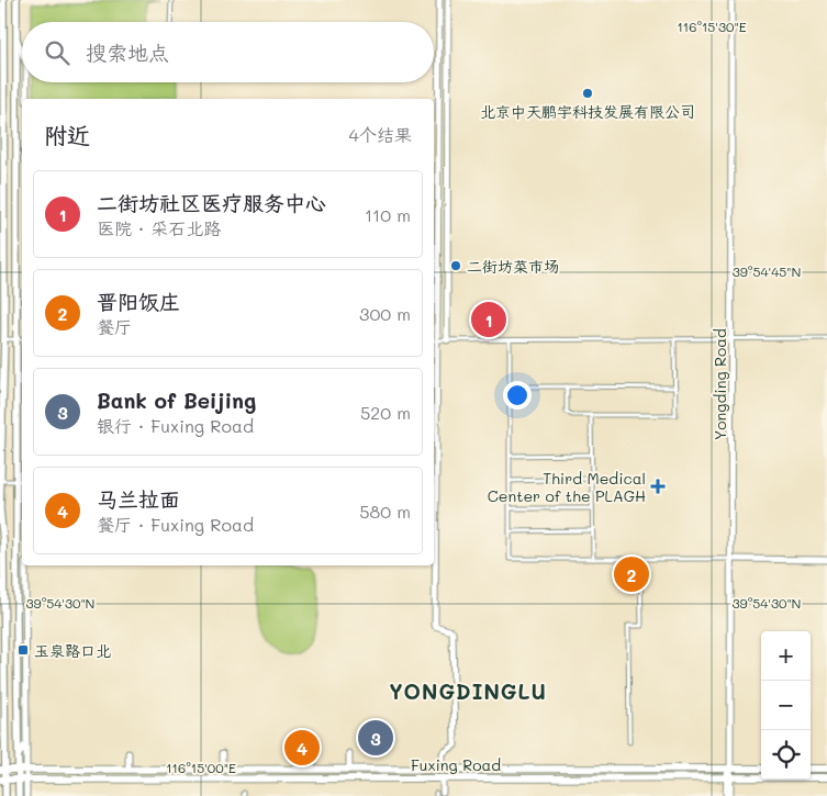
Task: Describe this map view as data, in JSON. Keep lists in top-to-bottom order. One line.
{"streets":{"highway":["Fuxing Road"],"street":["Yongding Road"]},"crossings":[["Yongding Road","Fuxing Road"]],"districts":["YONGDINGLU"],"places":{"other":["北京中天鹏宇科技发展有限公司","二街坊菜市场"],"health":["Third Medical Center of the PLAGH"],"transit":["玉泉路口北"]},"page":{"search":"搜索地点","heading":["附近","4个结果"],"list":[{"mark":"1","name":"二街坊社区医疗服务中心","note":"医院 · 采石北路","value":"110 m"},{"mark":"2","name":"晋阳饭庄","note":"餐厅","value":"300 m"},{"mark":"3","name":"Bank of Beijing","note":"银行 · Fuxing Road","value":"520 m"},{"mark":"4","name":"马兰拉面","note":"餐厅 · Fuxing Road","value":"580 m"}],"pins":["1","2","3","4"],"map_buttons":["+","−"]},"coordinates":["116°15'30\"E","39°54'45\"N","39°54'30\"N","116°15'00\"E"]}
